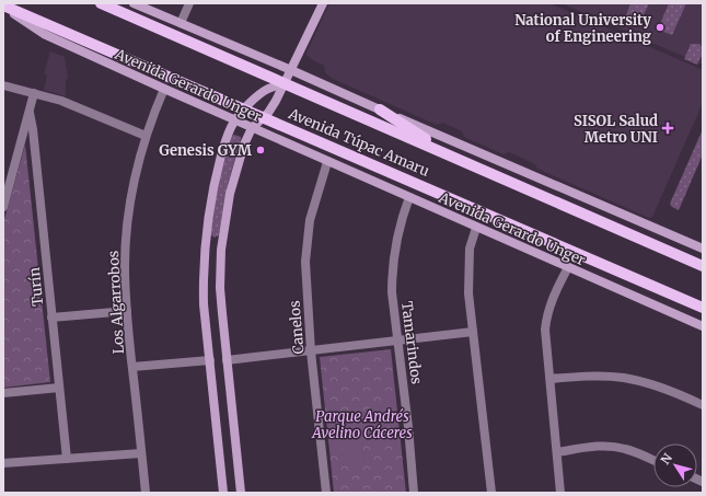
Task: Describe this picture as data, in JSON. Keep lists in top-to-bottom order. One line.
{"streets":{"main road":["Avenida Túpac Amaru"],"street":["Avenida Gerardo Unger","Turín","Los Algarrobos","Canelos","Tamarindos"]},"crossings":[["Avenida Gerardo Unger","Avenida Túpac Amaru"],["Avenida Gerardo Unger","Los Algarrobos"],["Avenida Gerardo Unger","Canelos"],["Avenida Gerardo Unger","Tamarindos"]],"parks":["Parque Andrés Avelino Cáceres"],"places":{"other":["National University of Engineering","Genesis GYM"],"health":["SISOL Salud Metro UNI"]},"north":"top left"}
